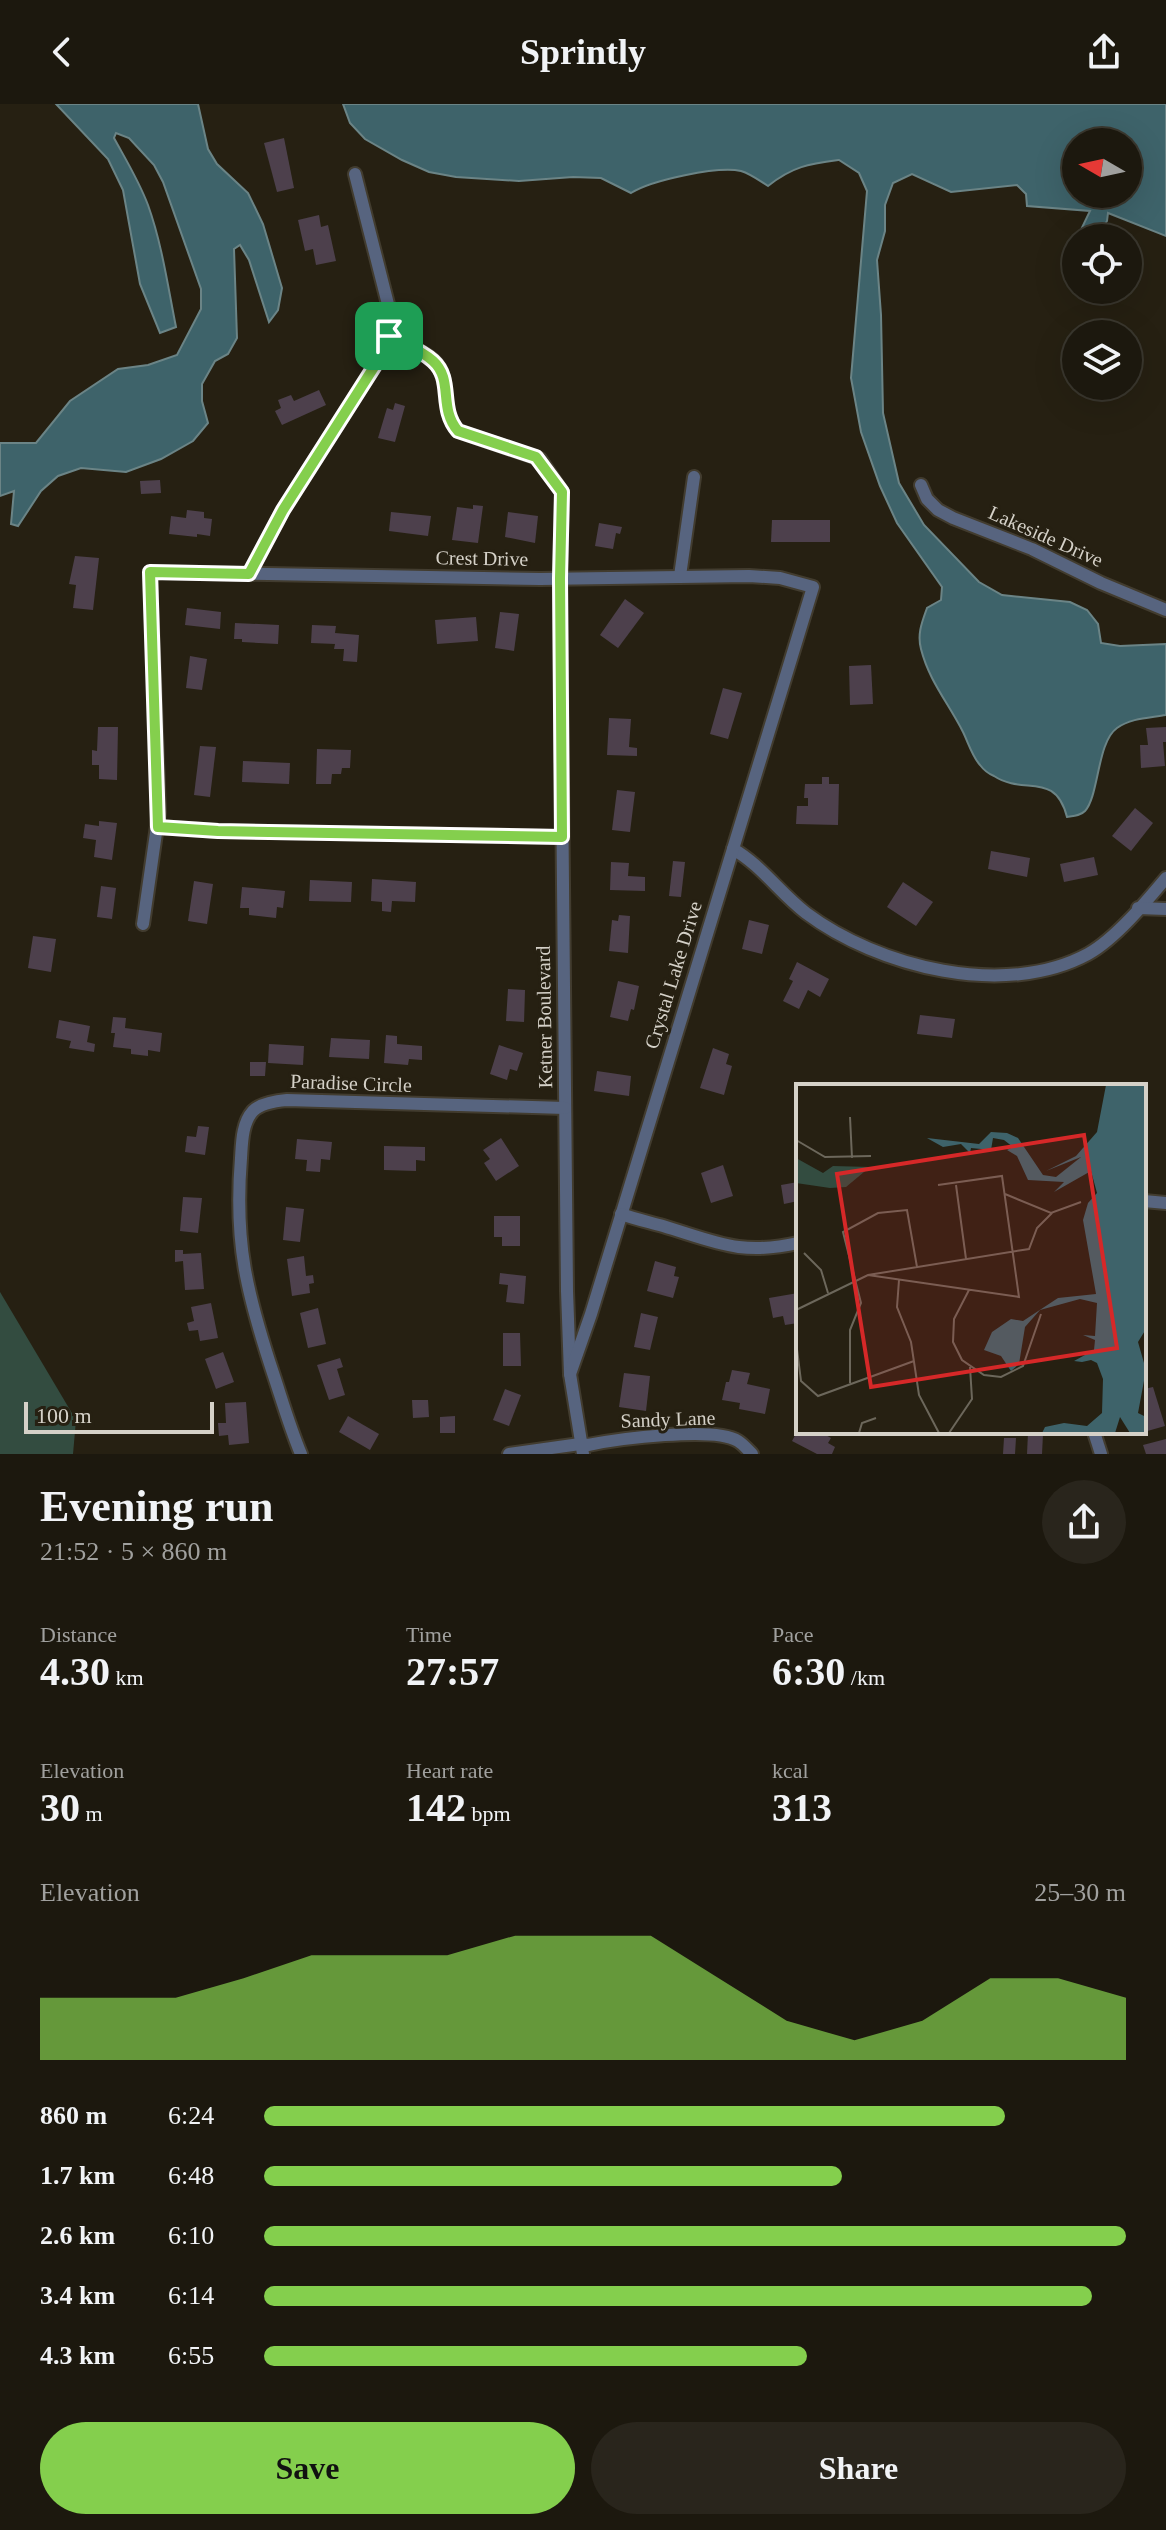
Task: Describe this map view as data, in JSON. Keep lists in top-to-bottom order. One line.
{"streets":{"street":["Lakeside Drive","Crest Drive","Crystal Lake Drive","Ketner Boulevard","Paradise Circle","Sandy Lane"]},"crossings":[["Crest Drive","Crystal Lake Drive"],["Crest Drive","Ketner Boulevard"],["Crystal Lake Drive","Ketner Boulevard"],["Ketner Boulevard","Paradise Circle"],["Ketner Boulevard","Sandy Lane"]],"scale_bar":"100 m","north":"left","page":{"header":"Sprintly","scale":"100 m","heading":["Evening run","21:52 · 5 × 860 m"],"stats":[["Distance","4.30 km"],["Time","27:57"],["Pace","6:30 /km"],["Elevation","30 m"],["Heart rate","142 bpm"],["kcal","313"]],"chart":["Elevation","25–30 m"],"list":[{"name":"860 m","note":"6:24"},{"name":"1.7 km","note":"6:48"},{"name":"2.6 km","note":"6:10"},{"name":"3.4 km","note":"6:14"},{"name":"4.3 km","note":"6:55"}],"buttons":["Save","Share"]}}
